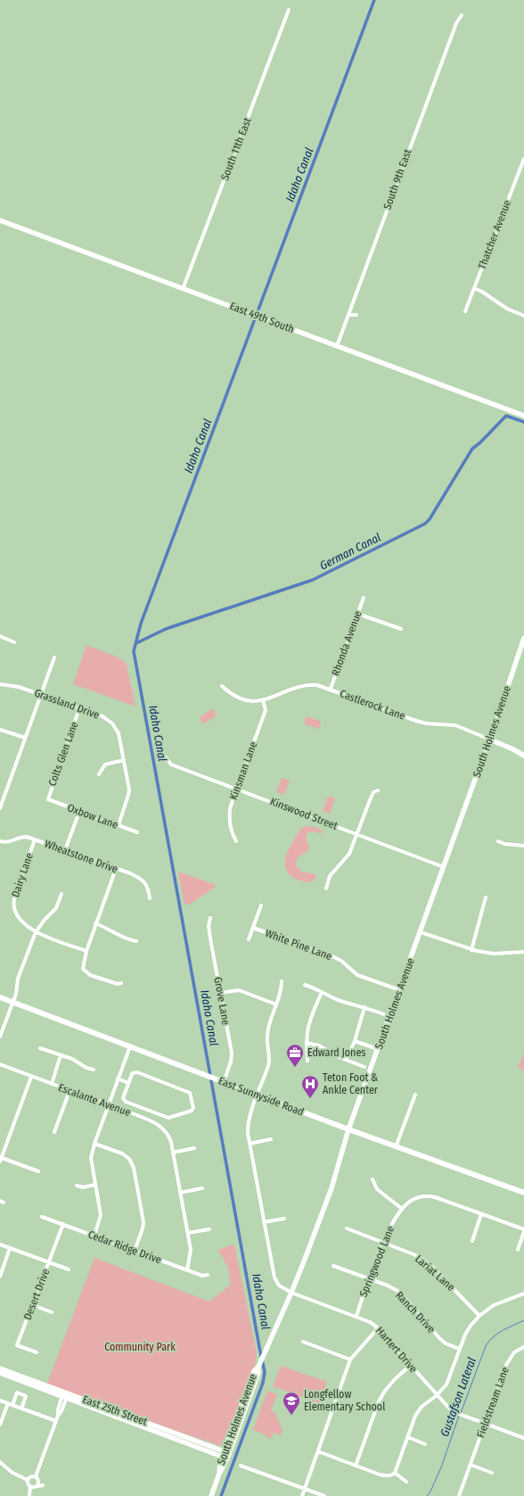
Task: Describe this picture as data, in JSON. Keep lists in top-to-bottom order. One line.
{"streets":{"main road":["East Sunnyside Road"],"street":["South 11th East","South 9th East","Thatcher Avenue","East 49th South","Rhonda Avenue","Grassland Drive","Castlerock Lane","South Holmes Avenue","Colts Glen Lane","Kinsman Lane","Kinswood Street","Oxbow Lane","Wheatstone Drive","Dairy Lane","White Pine Lane","Grove Lane","Escalante Avenue","Cedar Ridge Drive","Springwood Lane","Lariat Lane","Desert Drive","Ranch Drive","Hartert Drive","Fieldstream Lane","East 25th Street"]},"crossings":[["South 11th East","East 49th South"],["South 9th East","East 49th South"],["Rhonda Avenue","Castlerock Lane"],["Grassland Drive","Colts Glen Lane"],["Grassland Drive","Oxbow Lane"],["Castlerock Lane","South Holmes Avenue"],["Castlerock Lane","Kinsman Lane"],["South Holmes Avenue","Kinswood Street"],["South Holmes Avenue","White Pine Lane"],["South Holmes Avenue","East Sunnyside Road"],["South Holmes Avenue","Hartert Drive"],["South Holmes Avenue","East 25th Street"],["Colts Glen Lane","Oxbow Lane"],["Kinsman Lane","Kinswood Street"],["Wheatstone Drive","Dairy Lane"],["Grove Lane","East Sunnyside Road"],["East Sunnyside Road","Hartert Drive"],["Escalante Avenue","Cedar Ridge Drive"],["Cedar Ridge Drive","Desert Drive"],["Springwood Lane","Lariat Lane"],["Springwood Lane","Ranch Drive"],["Springwood Lane","Hartert Drive"],["Hartert Drive","Fieldstream Lane"]],"water":["Idaho Canal","German Canal","Gustafson Lateral"],"parks":["Community Park"],"places":{"office":["Edward Jones"],"hospital":["Teton Foot & Ankle Center"],"school or university":["Longfellow Elementary School"]}}
